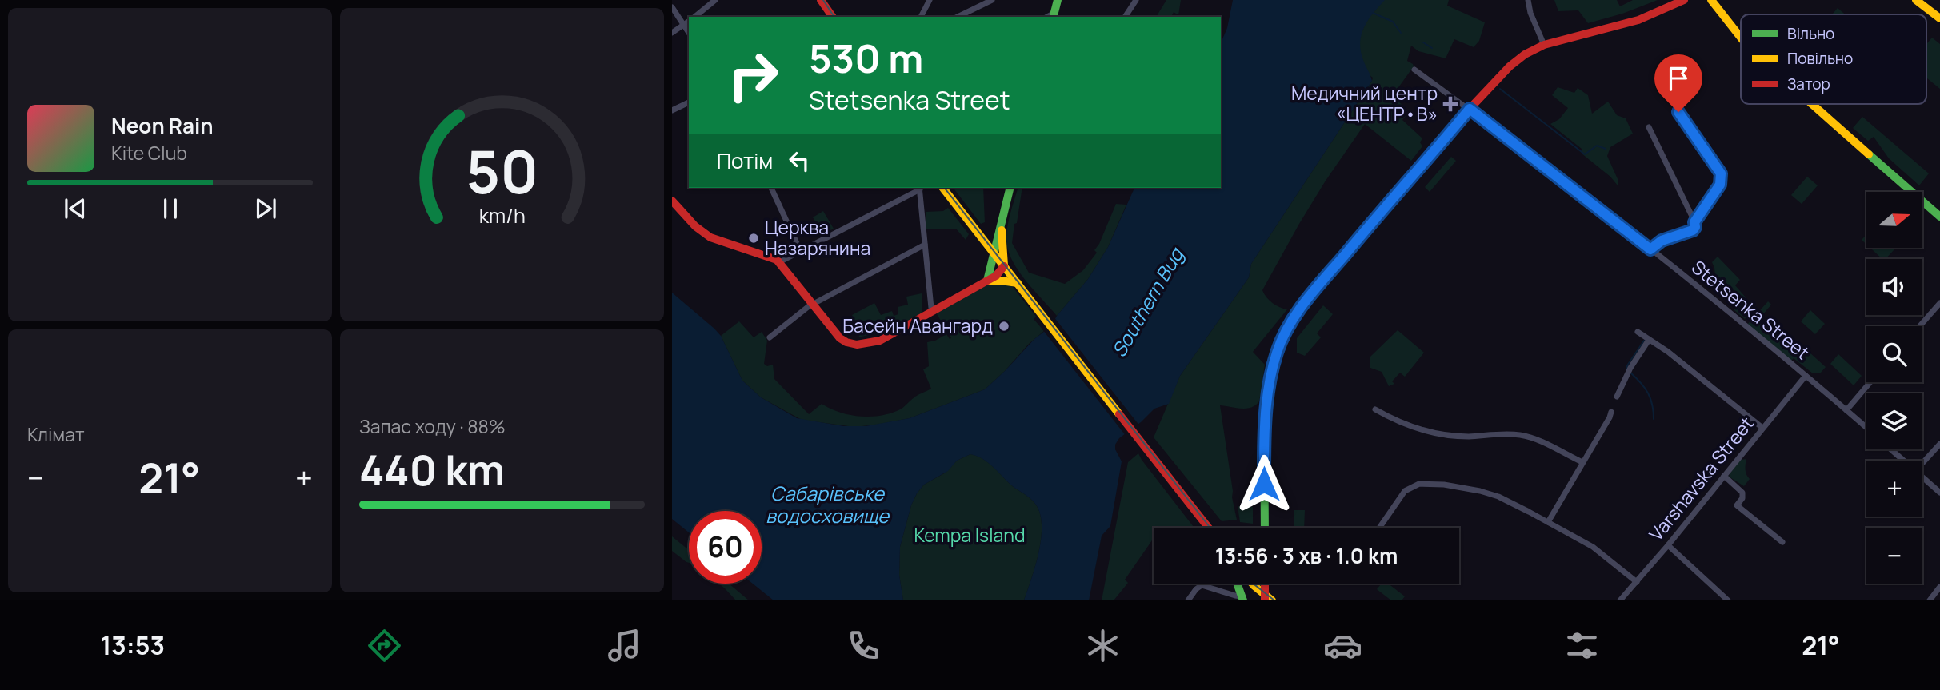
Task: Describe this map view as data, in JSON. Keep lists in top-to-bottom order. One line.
{"streets":{"street":["Stetsenka Street","Varshavska Street"]},"crossings":[["Stetsenka Street","Varshavska Street"]],"water":["Southern Bug","Сабарівське водосховище"],"parks":["Kempa Island"],"places":{"health":["Медичний центр «ЦЕНТР•В»"],"other":["Церква Назарянина","Басейн Авангард"]},"legend":["Вільно","Повільно","Затор"],"north":"right","page":{"turn":["530 m","Stetsenka Street"],"song":["Neon Rain","Kite Club"],"then":"Потім","map_buttons":["+","−"],"tile":["Клімат",["Запас ходу · 88%","440 km"]],"heat":["−","21°","+"],"limit":"60","trip":"13:56 · 3 хв · 1.0 km","tabs":["13:53","21°"],"gauge":["50","km/h"]}}
